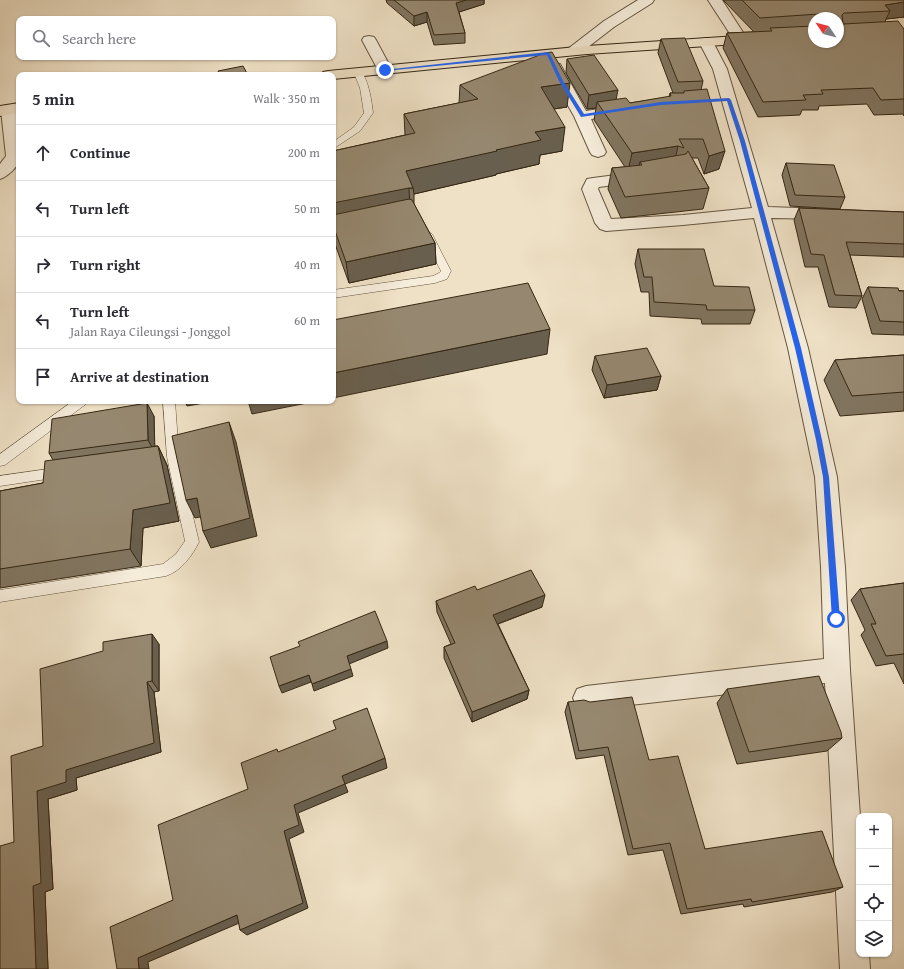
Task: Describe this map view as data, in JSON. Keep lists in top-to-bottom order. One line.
{"north":"top left","page":{"search":"Search here","heading":["5 min","Walk · 350 m"],"list":[["Continue","200 m"],["Turn left","50 m"],["Turn right","40 m"],["Turn left","Jalan Raya Cileungsi - Jonggol","60 m"],"Arrive at destination"],"map_buttons":["+","−"]}}
